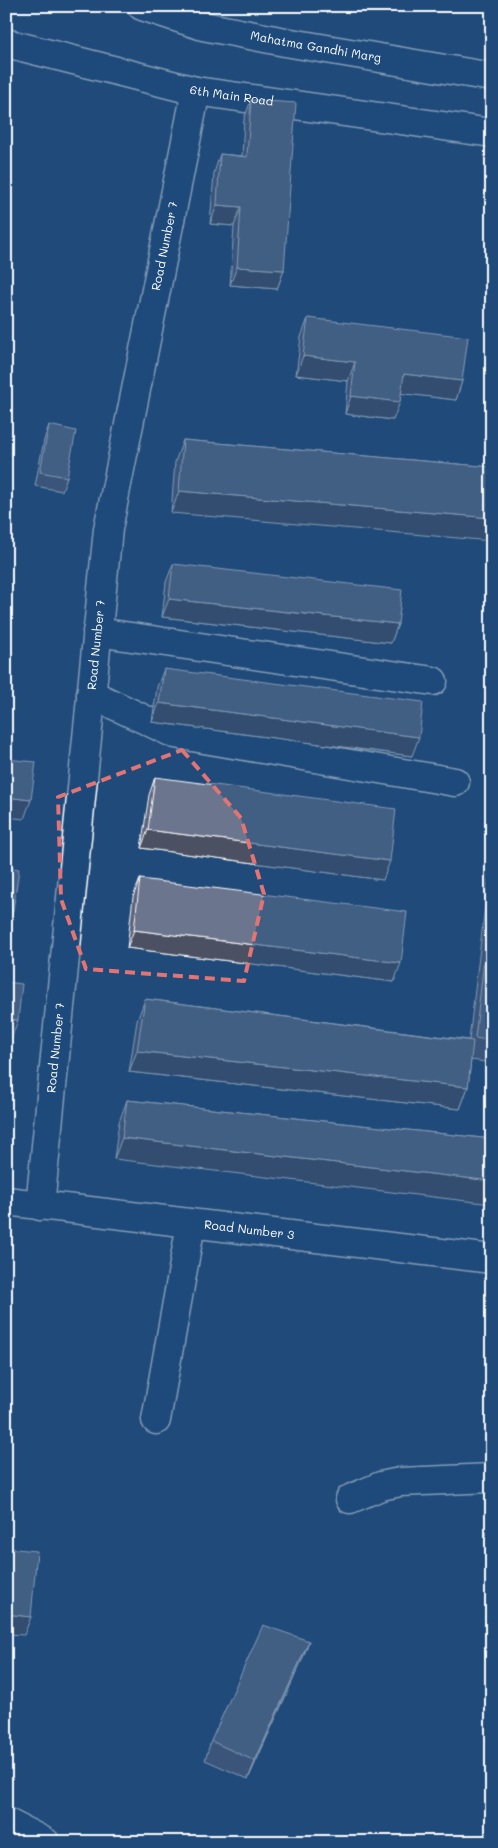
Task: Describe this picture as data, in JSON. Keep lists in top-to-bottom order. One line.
{"streets":{"street":["Mahatma Gandhi Marg","6th Main Road","Road Number 7","Road Number 3"]},"crossings":[["6th Main Road","Road Number 7"],["Road Number 7","Road Number 3"]]}
